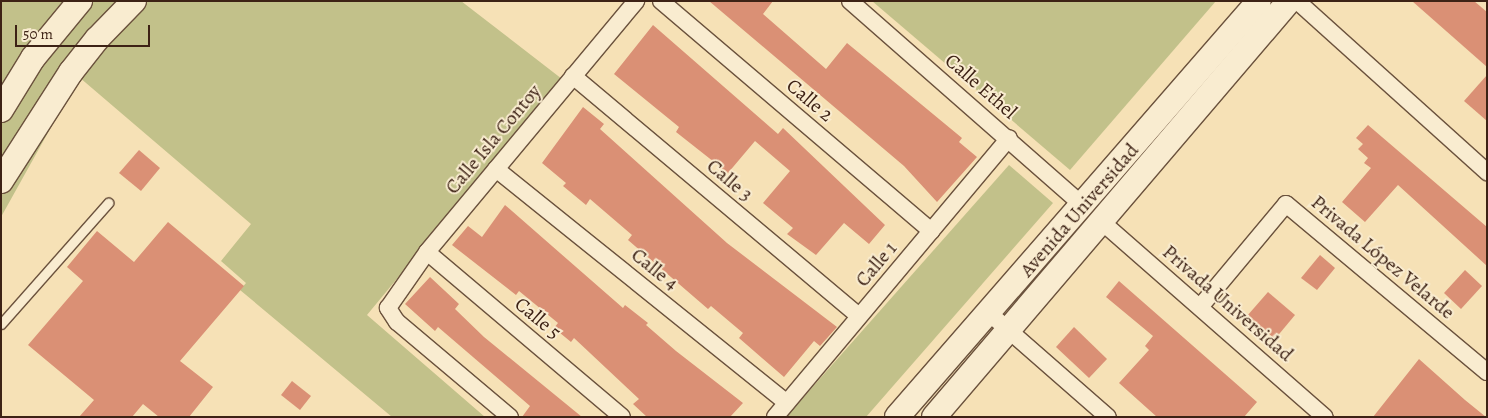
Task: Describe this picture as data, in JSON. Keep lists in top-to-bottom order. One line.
{"streets":{"main road":["Avenida Universidad"],"street":["Calle Ethel","Calle 2","Calle Isla Contoy","Calle 3","Privada López Velarde","Calle 1","Calle 4","Privada Universidad","Calle 5"]},"crossings":[["Calle Ethel","Avenida Universidad"],["Calle Ethel","Calle 1"],["Calle 2","Calle 1"],["Calle Isla Contoy","Calle 3"],["Calle Isla Contoy","Calle 4"],["Calle Isla Contoy","Calle 5"],["Calle 3","Calle 1"],["Avenida Universidad","Privada Universidad"],["Privada López Velarde","Privada Universidad"],["Calle 1","Calle 4"]],"scale_bar":"50 m"}
